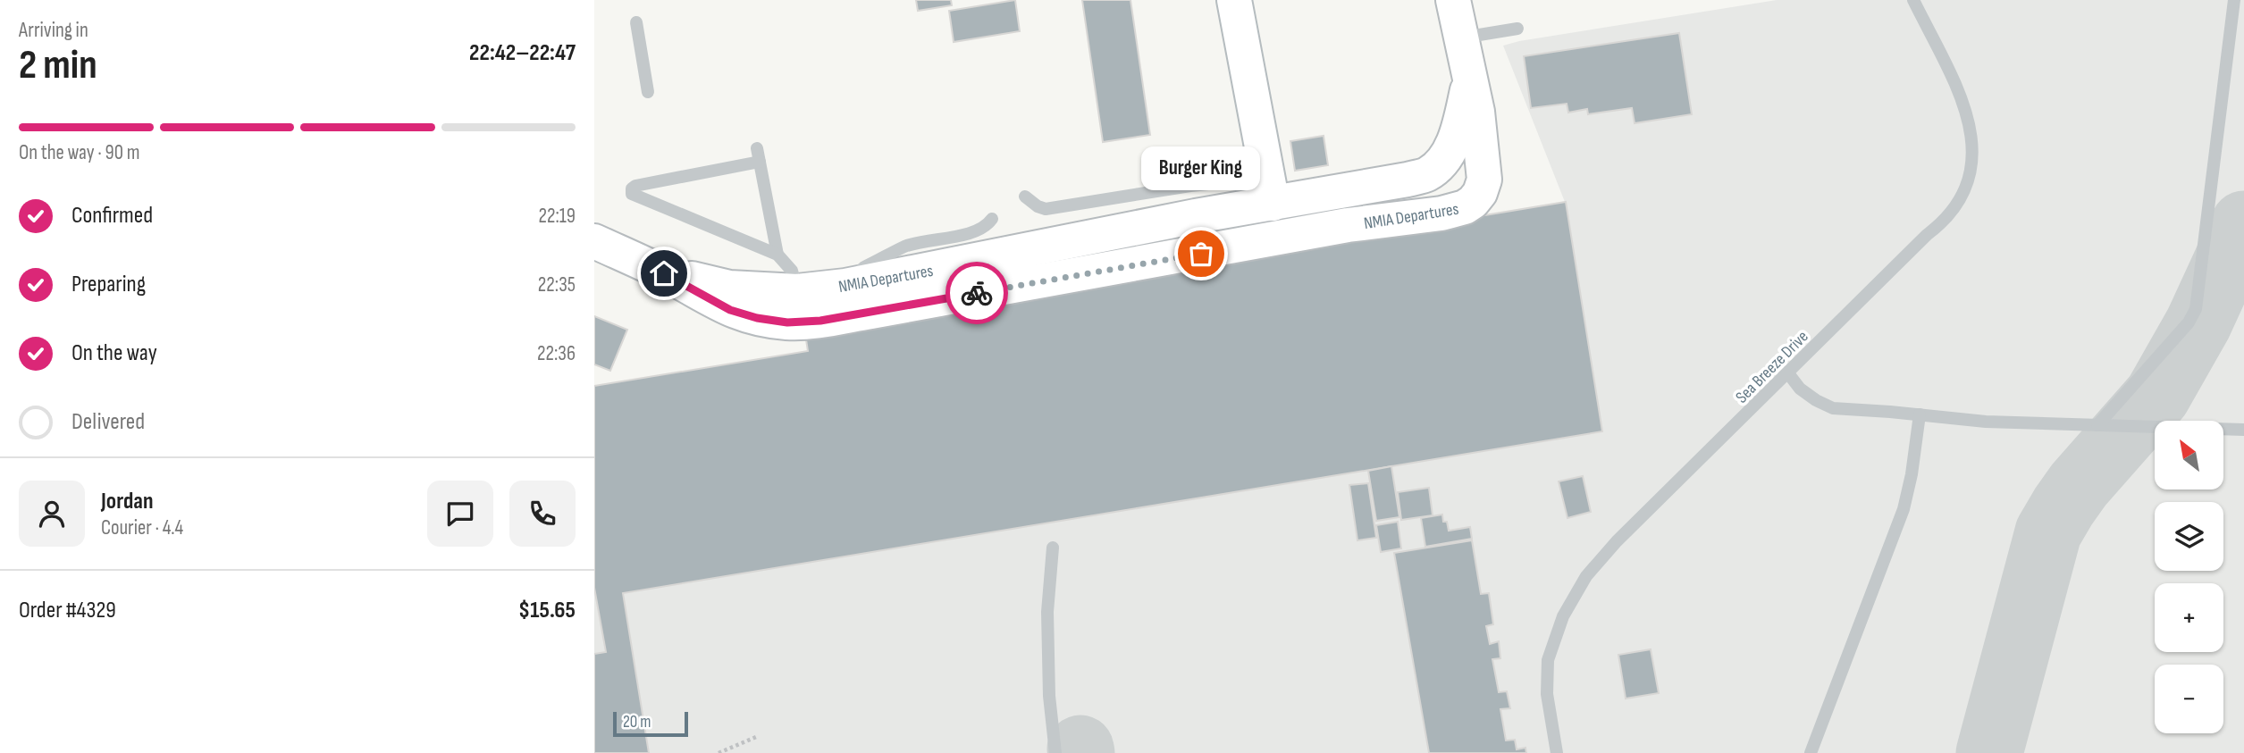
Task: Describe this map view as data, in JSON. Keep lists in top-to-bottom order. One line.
{"streets":{"main road":["NMIA Departures"],"lane":["Sea Breeze Drive"]},"places":["Burger King"],"scale_bar":"20 m","north":"top left","page":{"heading":["2 min","Arriving in","22:42–22:47"],"panel":["Jordan","Courier · 4.4","Order #4329","$15.65"],"bar":"On the way · 90 m","bubble":"Burger King","list":[["Confirmed","22:19"],["Preparing","22:35"],["On the way","22:36"],"Delivered"],"map_buttons":["+","−"],"scale":"20 m"}}
